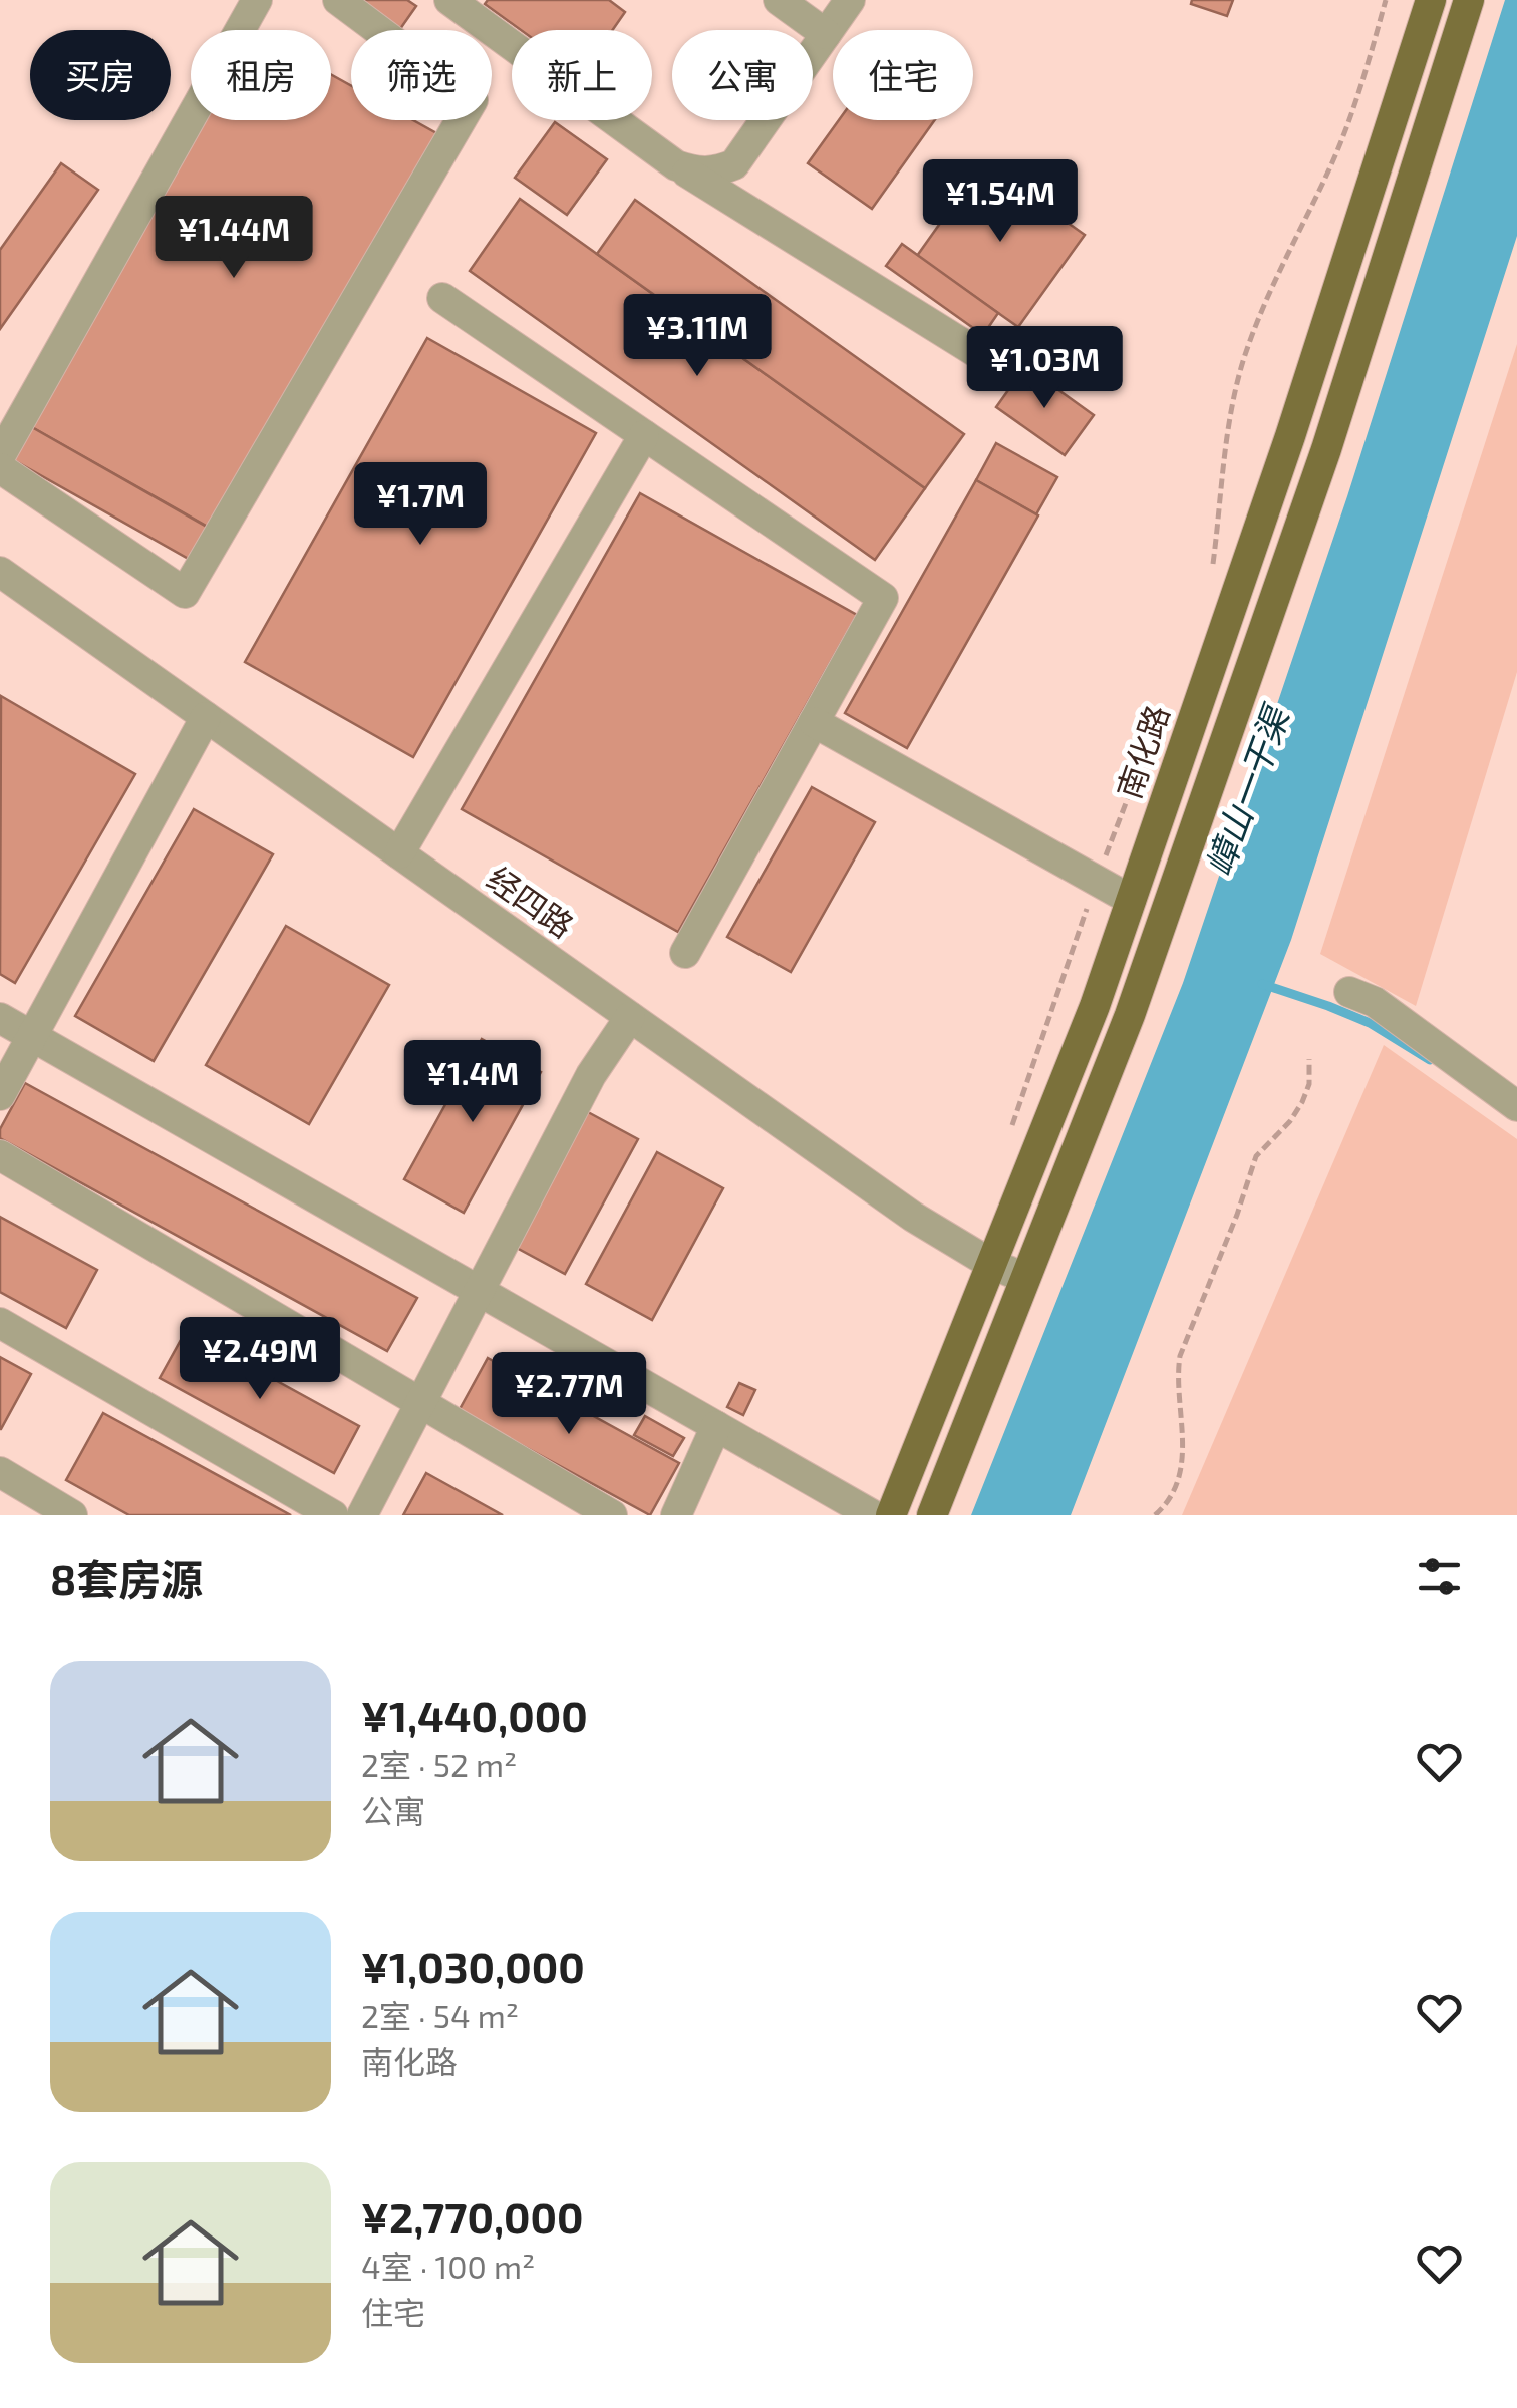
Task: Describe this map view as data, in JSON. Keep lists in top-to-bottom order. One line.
{"streets":{"main road":["南化路"],"street":["经四路"]},"crossings":[["南化路","经四路"]],"water":["嶂山一干渠"],"page":{"chip":["买房","租房","筛选","新上","公寓","住宅"],"price":["¥1.54M","¥1.44M","¥3.11M","¥1.03M","¥1.7M","¥1.4M","¥2.49M","¥2.77M"],"heading":"8套房源","list":[{"name":"¥1,440,000","note":"2室 · 52 m² · 公寓"},{"name":"¥1,030,000","note":"2室 · 54 m² · 南化路"},{"name":"¥2,770,000","note":"4室 · 100 m² · 住宅"}]}}
